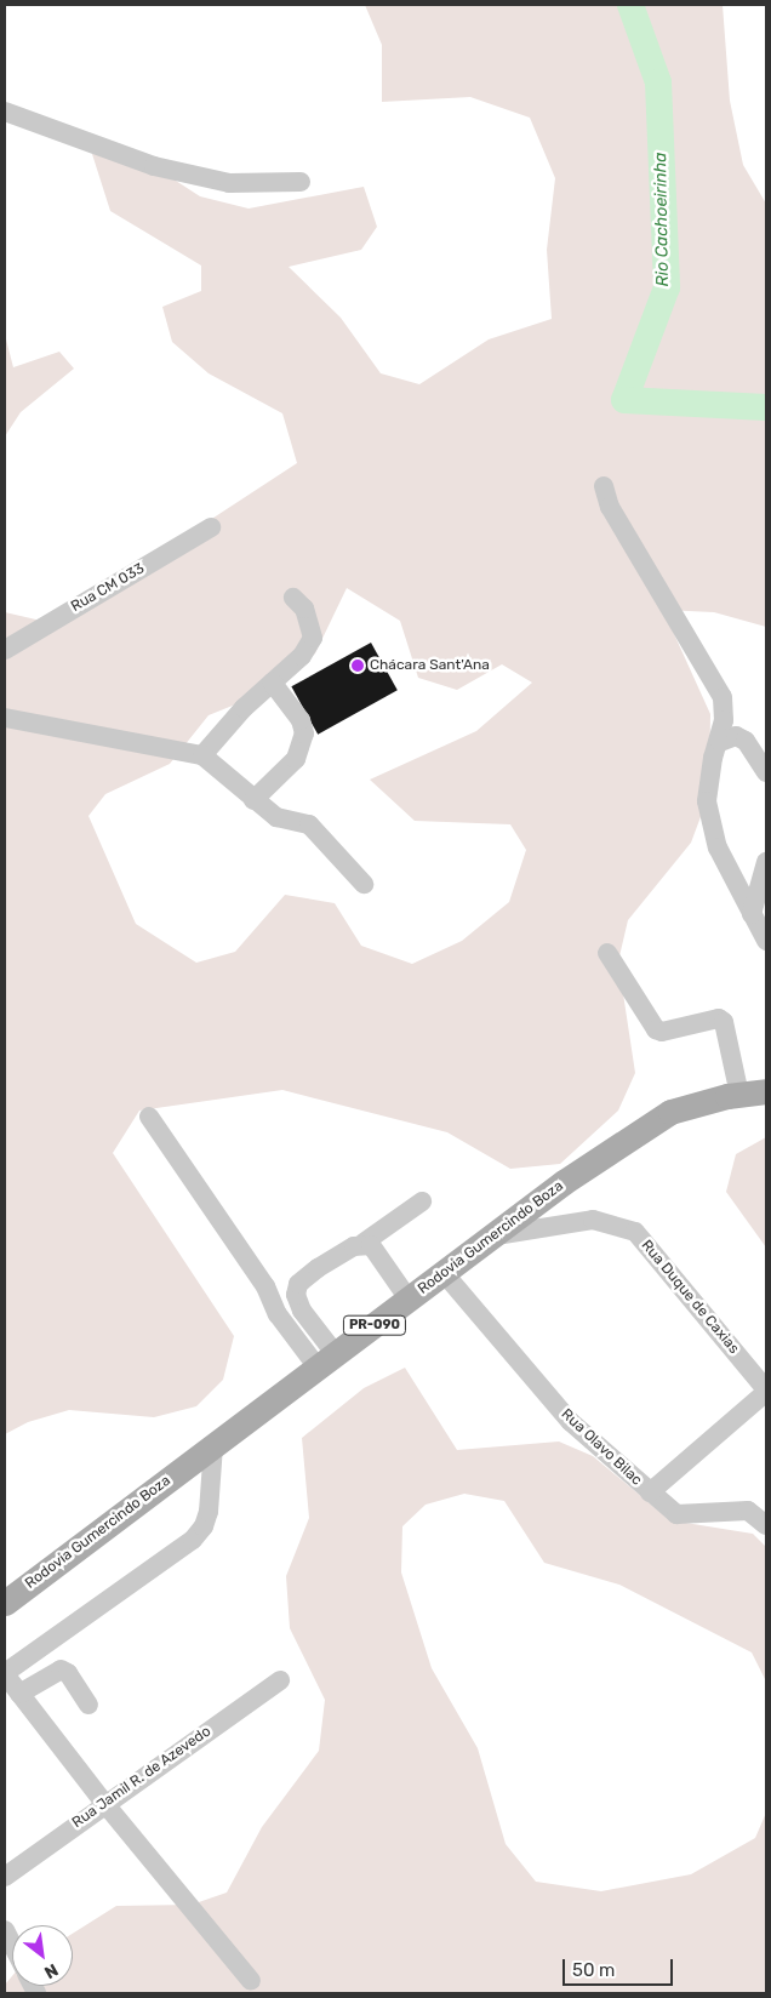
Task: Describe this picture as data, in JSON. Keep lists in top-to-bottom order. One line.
{"streets":{"main road":["Rodovia Gumercindo Boza","PR-090"],"street":["Rua CM 033","Rua Duque de Caxias","Rua Olavo Bilac","Rua Jamil R. de Azevedo"]},"crossings":[["Rodovia Gumercindo Boza","Rua Duque de Caxias"],["Rodovia Gumercindo Boza","Rua Olavo Bilac"]],"water":["Rio Cachoeirinha"],"places":["Chácara Sant'Ana"],"scale_bar":"50 m","north":"bottom right"}
